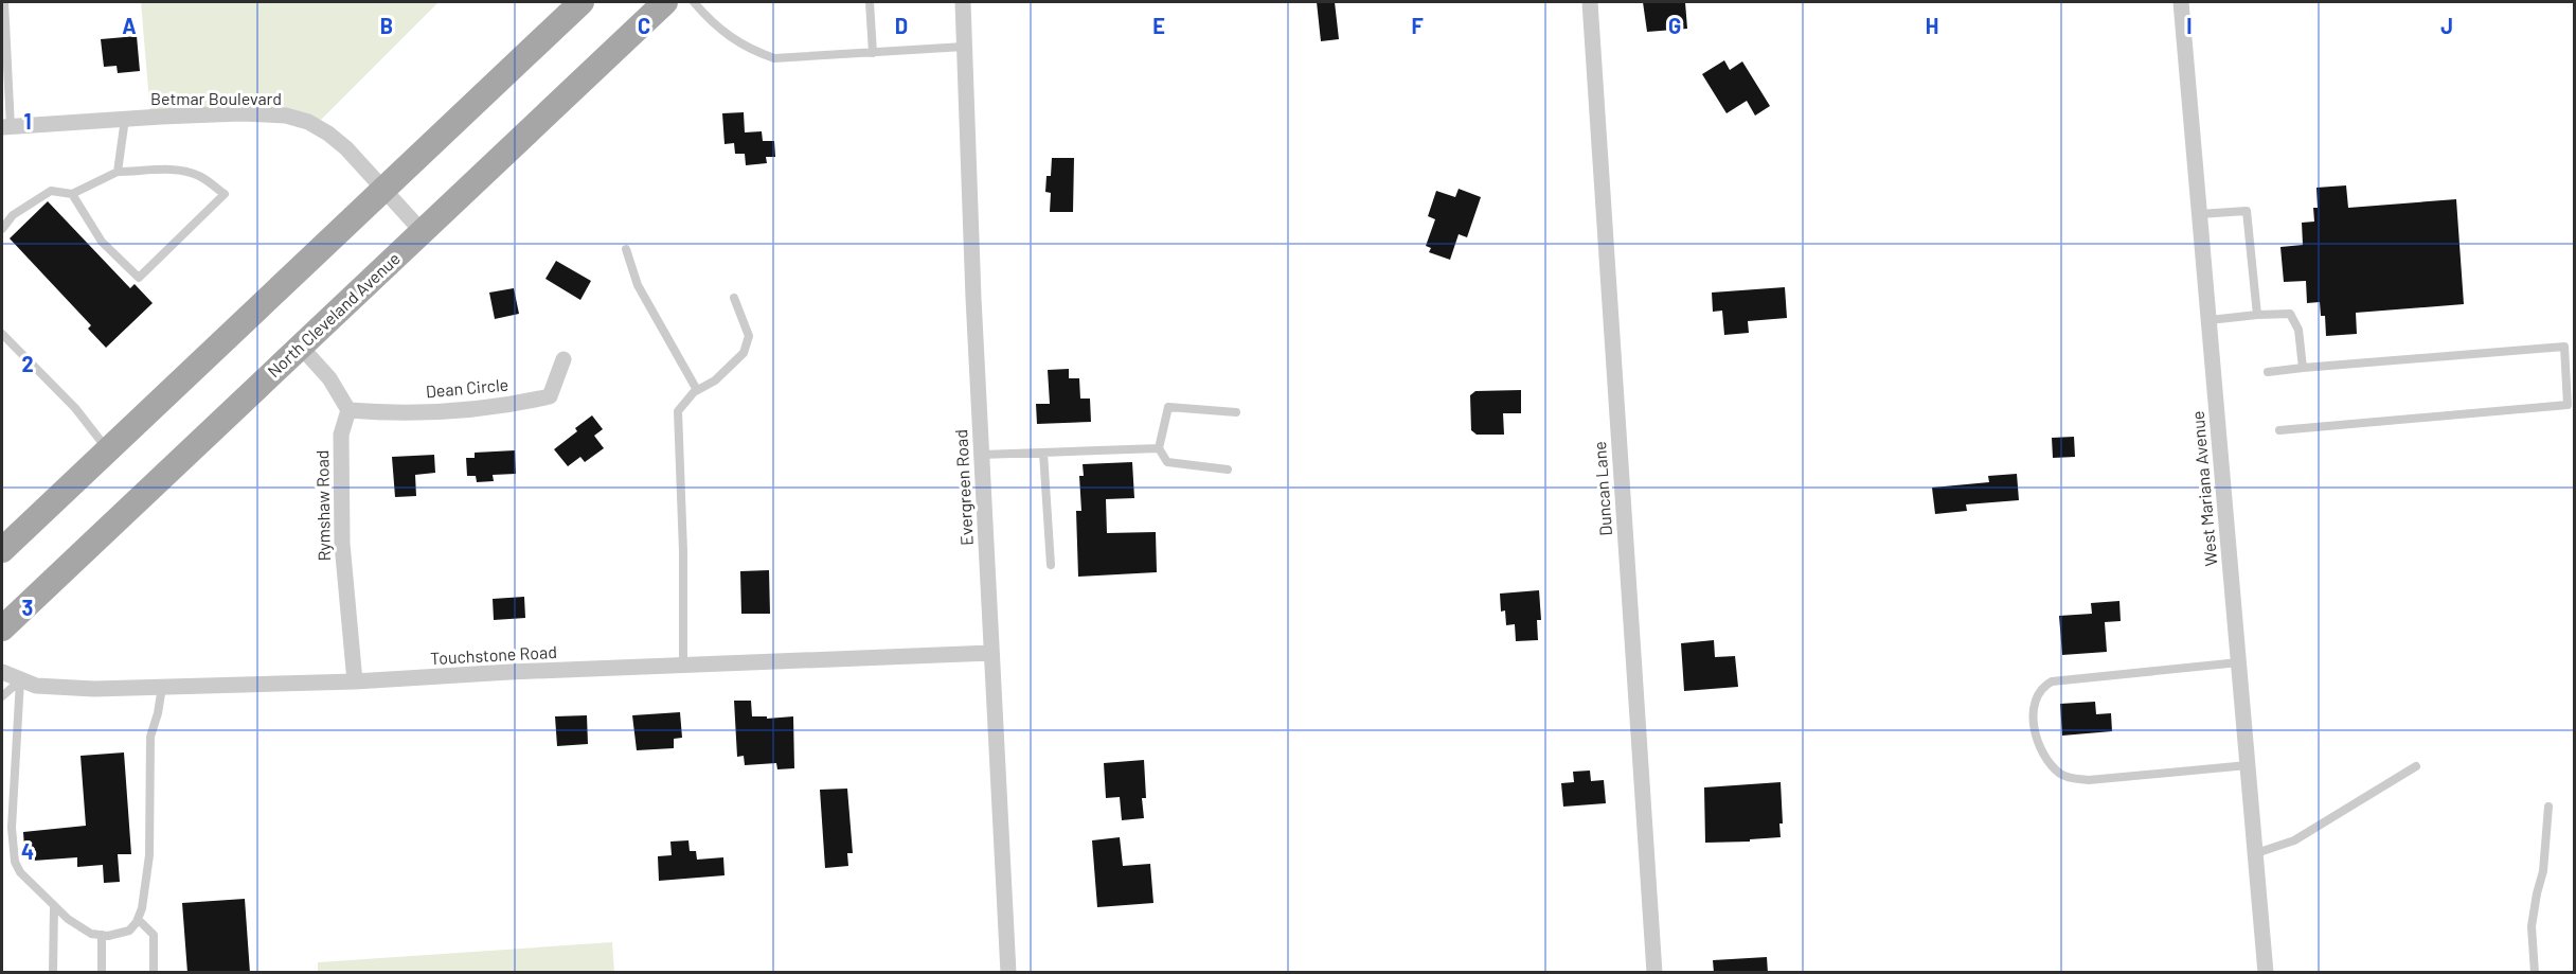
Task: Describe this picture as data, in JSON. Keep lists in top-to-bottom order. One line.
{"streets":{"main road":["North Cleveland Avenue"],"street":["Betmar Boulevard","Dean Circle","Evergreen Road","Duncan Lane","West Mariana Avenue","Rymshaw Road","Touchstone Road"]},"crossings":[["Betmar Boulevard","North Cleveland Avenue"],["Dean Circle","Rymshaw Road"],["Evergreen Road","Touchstone Road"],["Rymshaw Road","Touchstone Road"]],"grid":{"columns":["A","B","C","D","E","F","G","H","I","J"],"rows":["1","2","3","4"]}}
